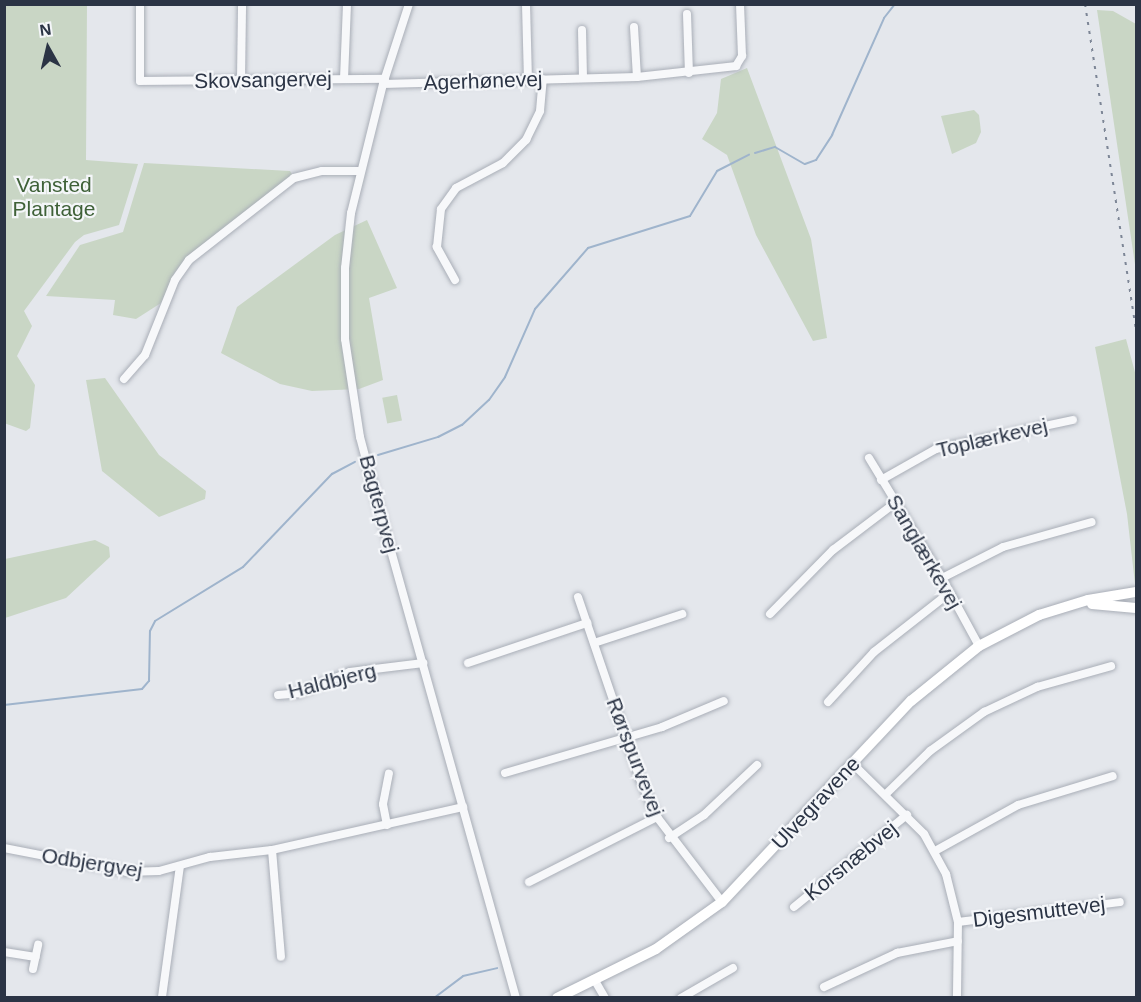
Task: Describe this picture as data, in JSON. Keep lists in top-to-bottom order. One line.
{"streets":{"street":["Skovsangervej","Agerhønevej","Toplærkevej","Bagterpvej","Sanglærkevej","Haldbjerg","Rørspurvevej","Ulvegravene","Korsnæbvej","Odbjergvej","Digesmuttevej"]},"crossings":[["Skovsangervej","Agerhønevej"],["Skovsangervej","Bagterpvej"],["Agerhønevej","Bagterpvej"],["Toplærkevej","Sanglærkevej"],["Bagterpvej","Haldbjerg"],["Bagterpvej","Odbjergvej"],["Sanglærkevej","Ulvegravene"],["Rørspurvevej","Ulvegravene"]],"parks":["Vansted Plantage"],"north":"top"}
